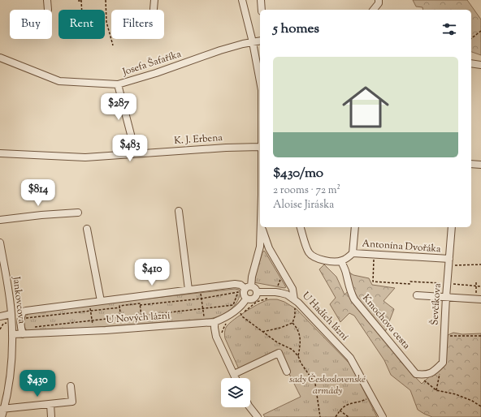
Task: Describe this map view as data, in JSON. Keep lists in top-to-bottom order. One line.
{"streets":{"street":["Josefa Šafaříka","K. J. Erbena","Antonína Dvořáka","Jankovcova","Ševčíkova","U Hadích lázní","U Nových lázní","Kmochova cesta"]},"crossings":[["Antonína Dvořáka","Ševčíkova"],["Jankovcova","U Nových lázní"],["Ševčíkova","Kmochova cesta"]],"parks":["sady Československé armády"],"page":{"chip":["Buy","Rent","Filters"],"heading":"5 homes","list":[{"name":"$430/mo","note":"2 rooms · 72 m² · Aloise Jiráska"}],"price":["$287","$483","$814","$410","$430"]}}
